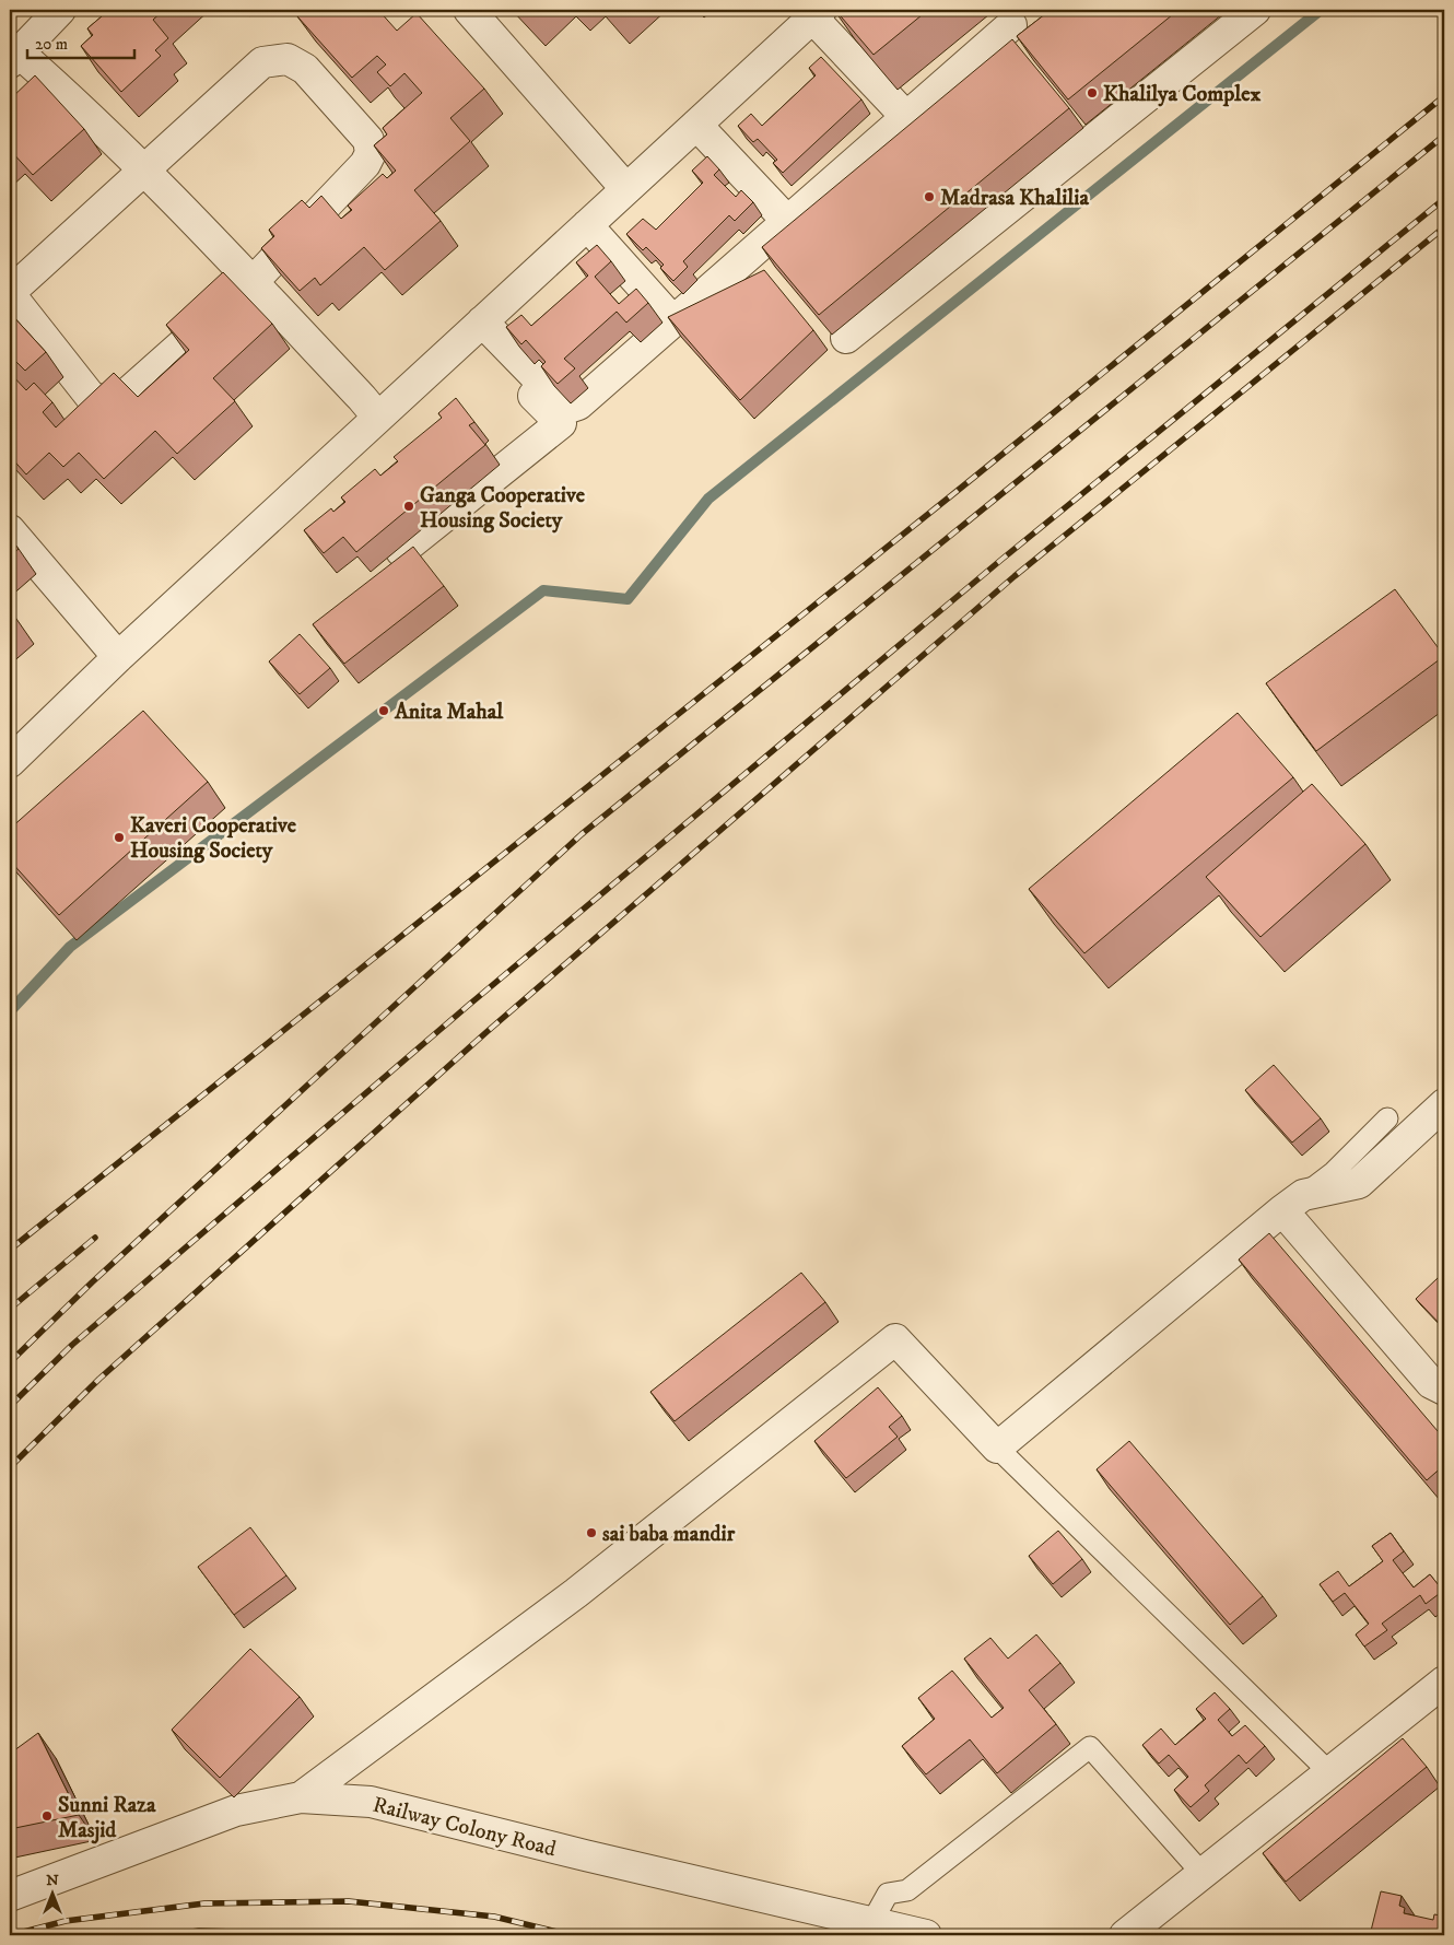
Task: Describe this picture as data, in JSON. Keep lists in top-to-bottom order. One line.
{"streets":{"street":["Railway Colony Road"]},"places":["Khalilya Complex","Madrasa Khalilia","Ganga Cooperative Housing Society","Anita Mahal","Kaveri Cooperative Housing Society","sai baba mandir","Sunni Raza Masjid"],"scale_bar":"20 m","north":"top"}
